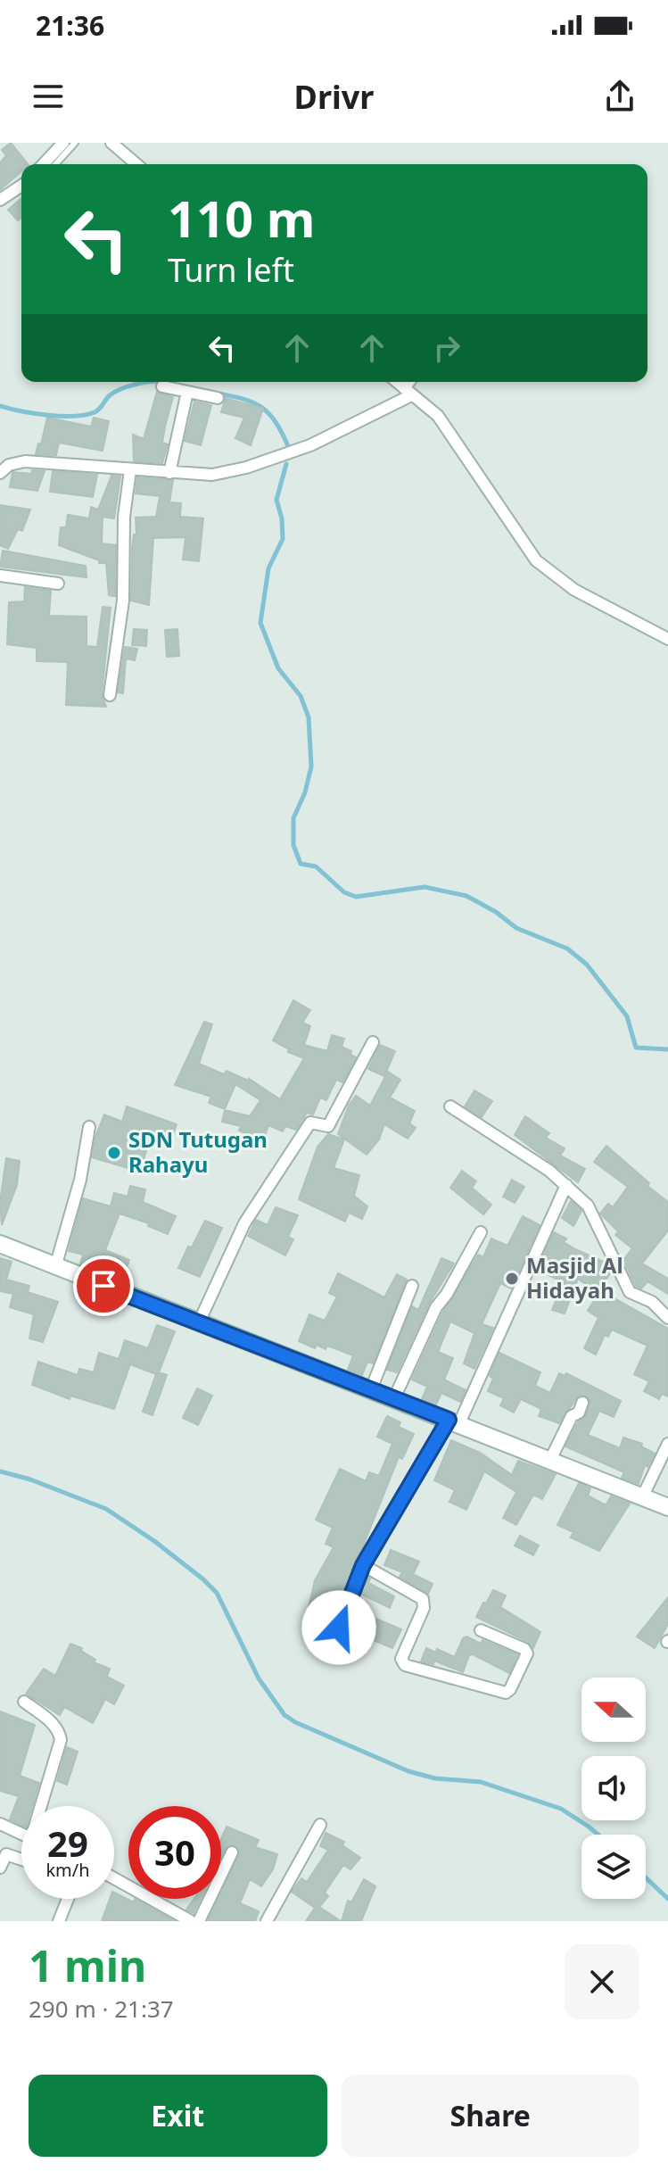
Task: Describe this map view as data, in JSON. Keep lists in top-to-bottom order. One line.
{"places":["SDN Tutugan Rahayu","Masjid Al Hidayah"],"north":"left","page":{"status":"21:36","header":"Drivr","turn":["110 m","Turn left"],"speed":"29 km/h","limit":"30","heading":["1 min","290 m · 21:37"],"buttons":["Exit","Share"]}}
